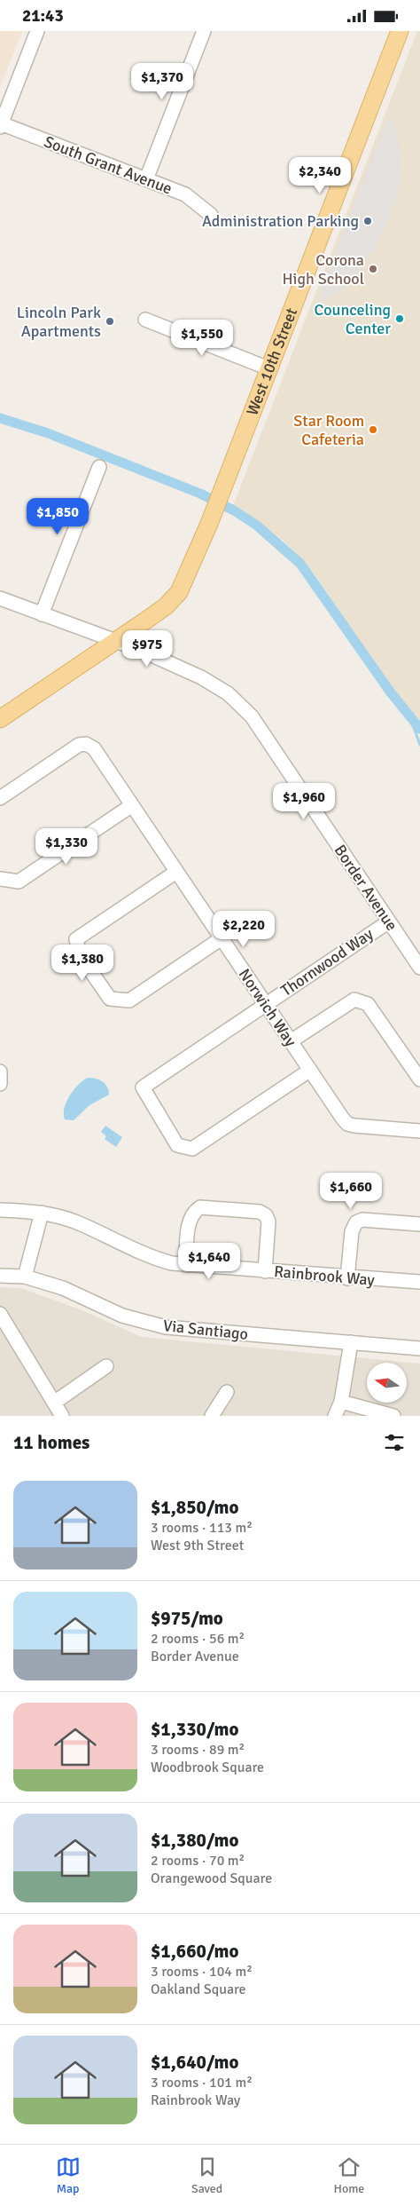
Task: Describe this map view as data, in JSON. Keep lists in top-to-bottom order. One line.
{"streets":{"main road":["West 10th Street"],"street":["South Grant Avenue","Border Avenue","Thornwood Way","Norwich Way","Rainbrook Way","Via Santiago"]},"crossings":[["West 10th Street","Border Avenue"],["Border Avenue","Thornwood Way"],["Thornwood Way","Norwich Way"]],"places":["Administration Parking","Corona High School","Counceling Center","Lincoln Park Apartments","Star Room Cafeteria"],"north":"left","page":{"status":"21:43","price":["$1,370","$2,340","$1,550","$1,850","$975","$1,960","$1,330","$2,220","$1,380","$1,660","$1,640"],"heading":"11 homes","list":[{"name":"$1,850/mo","note":"3 rooms · 113 m² · West 9th Street"},{"name":"$975/mo","note":"2 rooms · 56 m² · Border Avenue"},{"name":"$1,330/mo","note":"3 rooms · 89 m² · Woodbrook Square"},{"name":"$1,380/mo","note":"2 rooms · 70 m² · Orangewood Square"},{"name":"$1,660/mo","note":"3 rooms · 104 m² · Oakland Square"},{"name":"$1,640/mo","note":"3 rooms · 101 m² · Rainbrook Way"}],"tabs":["Map","Saved","Home"]}}
